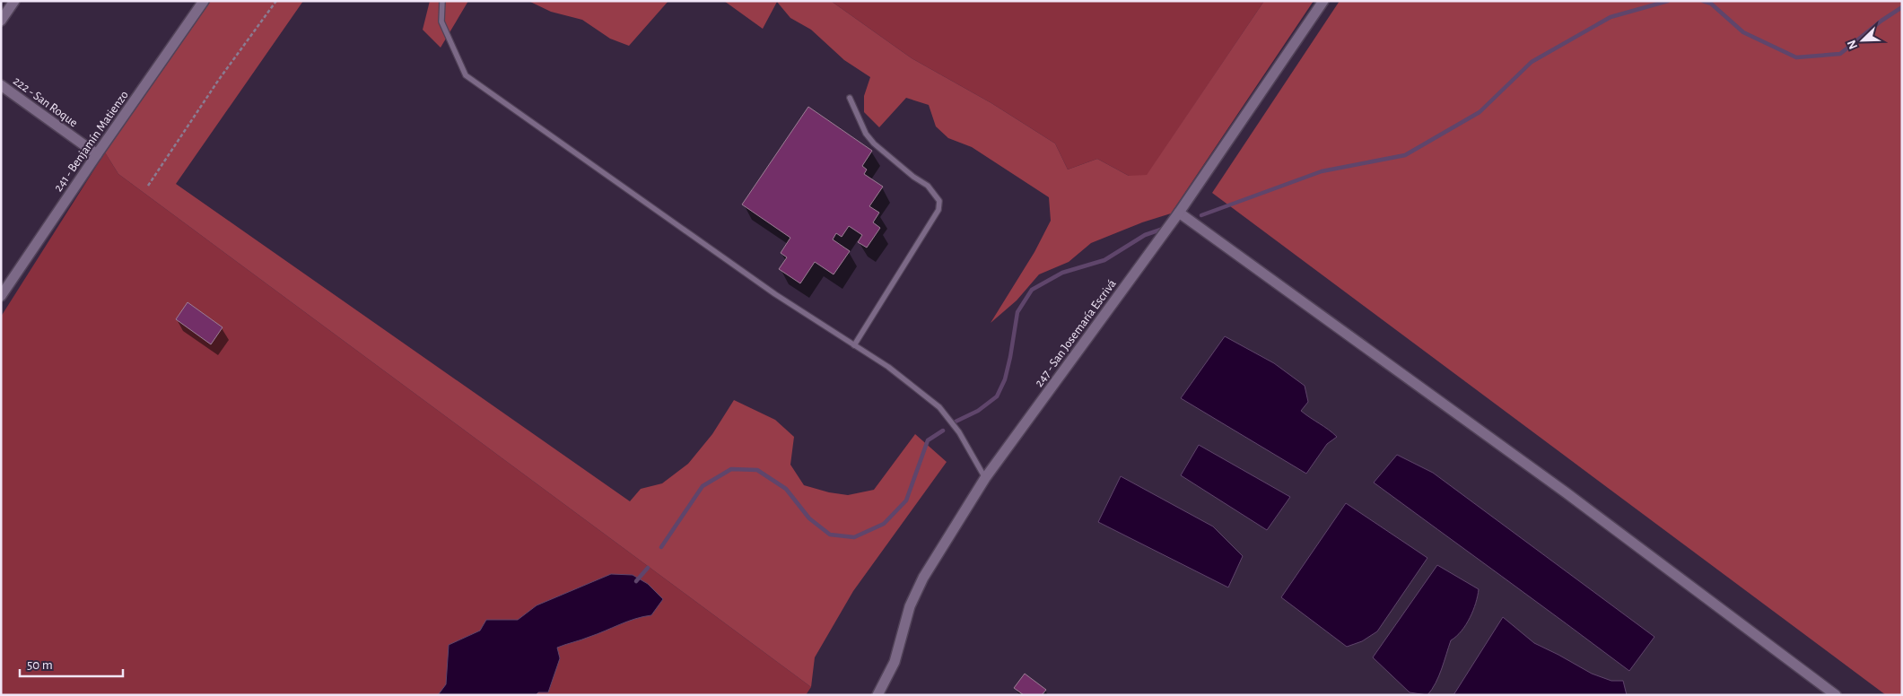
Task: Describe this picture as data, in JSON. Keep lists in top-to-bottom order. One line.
{"streets":{"street":["222 - San Roque","241 - Benjamín Matienzo","247 - San Josemaría Escrivá"]},"crossings":[["222 - San Roque","241 - Benjamín Matienzo"]],"scale_bar":"50 m","north":"bottom left"}
